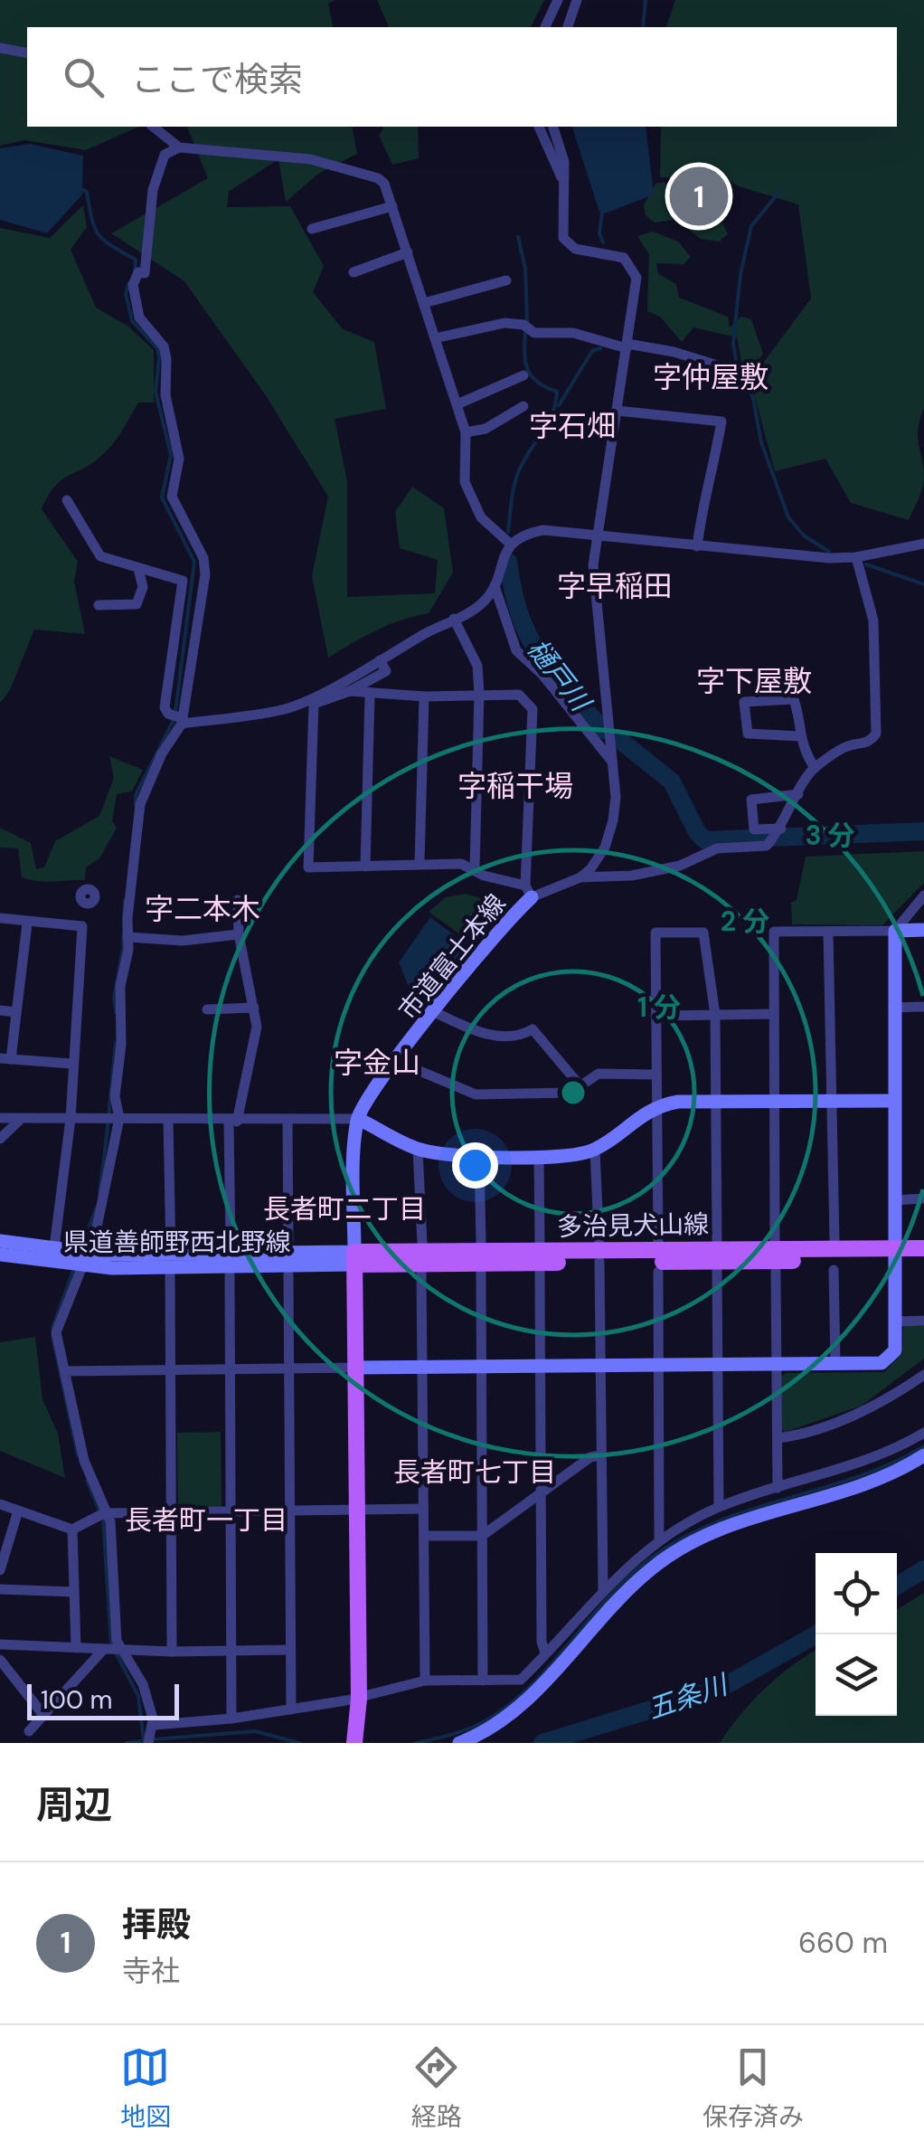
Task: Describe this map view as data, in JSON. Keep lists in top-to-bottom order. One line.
{"streets":{"main road":["多治見犬山線"],"street":["市道富士本線","県道善師野西北野線"]},"crossings":[["市道富士本線","多治見犬山線"],["市道富士本線","県道善師野西北野線"],["多治見犬山線","県道善師野西北野線"]],"districts":["字仲屋敷","字石畑","字早稲田","字下屋敷","字稲干場","字二本木","字金山","長者町二丁目","長者町七丁目","長者町一丁目"],"water":["樋戸川","五条川"],"scale_bar":"100 m","page":{"search":"ここで検索","pins":"1","scale":"100 m","heading":"周辺","list":[{"mark":"1","name":"拝殿","note":"寺社","value":"660 m"}],"nav":["地図","経路","保存済み"]},"rings":["3 分","2 分","1 分"]}
